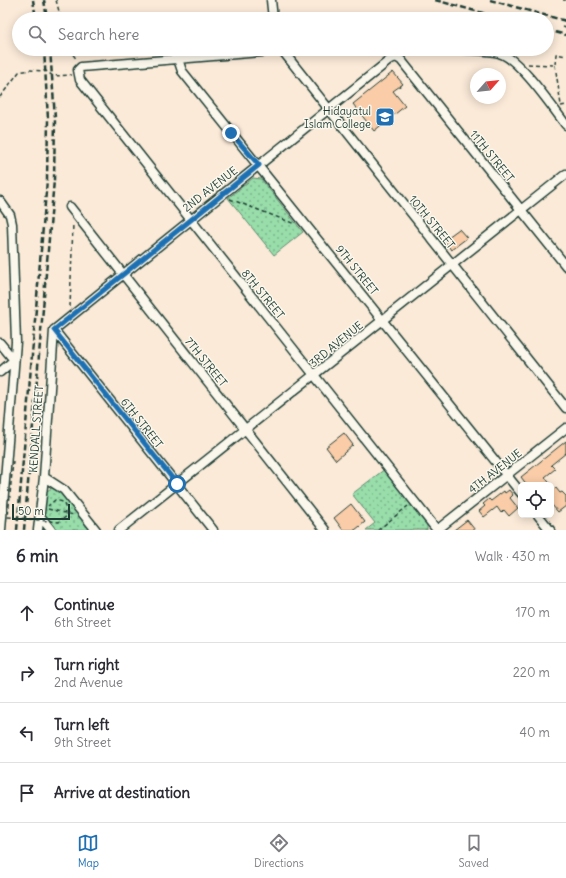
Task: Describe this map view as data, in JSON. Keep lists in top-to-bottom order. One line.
{"streets":{"street":["11TH STREET","2ND AVENUE","10TH STREET","9TH STREET","8TH STREET","3RD AVENUE","7TH STREET","6TH STREET","KENDALL STREET","4TH AVENUE"]},"crossings":[["11TH STREET","2ND AVENUE"],["11TH STREET","3RD AVENUE"],["2ND AVENUE","10TH STREET"],["2ND AVENUE","9TH STREET"],["2ND AVENUE","8TH STREET"],["2ND AVENUE","7TH STREET"],["2ND AVENUE","6TH STREET"],["2ND AVENUE","KENDALL STREET"],["10TH STREET","3RD AVENUE"],["9TH STREET","3RD AVENUE"],["9TH STREET","4TH AVENUE"],["8TH STREET","3RD AVENUE"],["8TH STREET","4TH AVENUE"],["3RD AVENUE","7TH STREET"],["3RD AVENUE","6TH STREET"],["6TH STREET","KENDALL STREET"]],"places":{"school or university":["Hidayatul Islam College"]},"scale_bar":"50 m","north":"top right","page":{"search":"Search here","scale":"50 m","heading":["6 min","Walk · 430 m"],"list":[["Continue","6th Street","170 m"],["Turn right","2nd Avenue","220 m"],["Turn left","9th Street","40 m"],"Arrive at destination"],"nav":["Map","Directions","Saved"]}}
